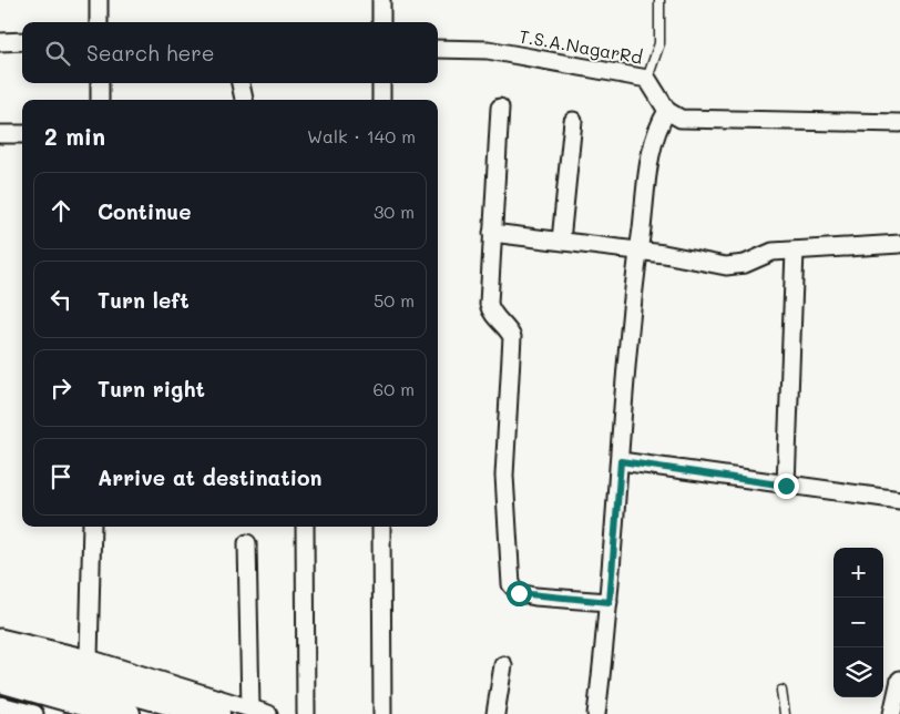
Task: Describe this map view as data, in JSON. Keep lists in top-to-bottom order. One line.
{"streets":{"street":["T.S.A.NagarRd"]},"page":{"search":"Search here","heading":["2 min","Walk · 140 m"],"list":[["Continue","30 m"],["Turn left","50 m"],["Turn right","60 m"],"Arrive at destination"],"map_buttons":["+","−"]}}
